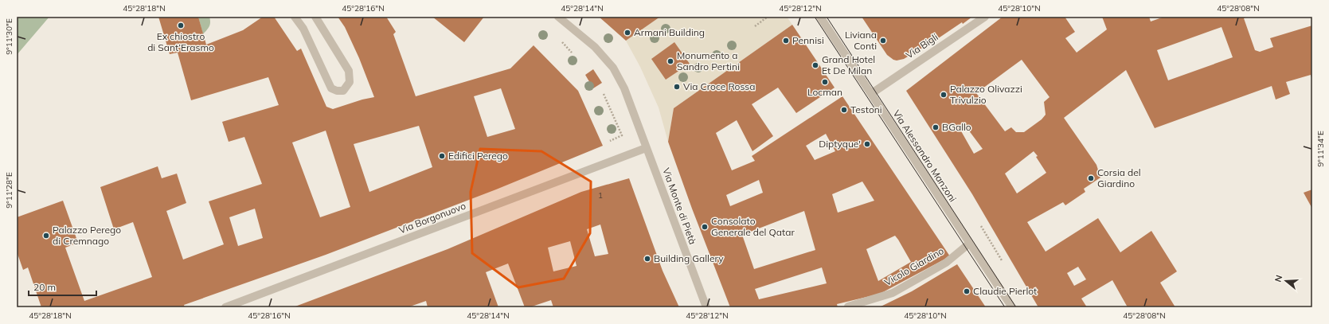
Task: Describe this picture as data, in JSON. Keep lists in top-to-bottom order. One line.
{"streets":{"street":["Via Bigli","Via Alessandro Manzoni","Via Monte di Pietà","Via Borgonuovo","Vicolo Giardino"]},"crossings":[["Via Bigli","Via Alessandro Manzoni"],["Via Alessandro Manzoni","Vicolo Giardino"],["Via Monte di Pietà","Via Borgonuovo"]],"places":["Ex chiostro di Sant’Erasmo","Armani Building","Pennisi","Liviana Conti","Monumento a Sandro Pertini","Grand Hotel Et De Milan","Locman","Via Croce Rossa","Palazzo Olivazzi Trivulzio","Testoni","BGallo","Diptyque'","Edifici Perego","Corsia del Giardino","Consolato Generale del Qatar","Palazzo Perego di Cremnago","Building Gallery","Claudie Pierlot"],"house_numbers":["1"],"scale_bar":"20 m","north":"left","coordinates":["45°28'18\"N","45°28'16\"N","45°28'14\"N","45°28'12\"N","45°28'10\"N","45°28'08\"N","9°11'30\"E","9°11'34\"E","9°11'28\"E"]}
